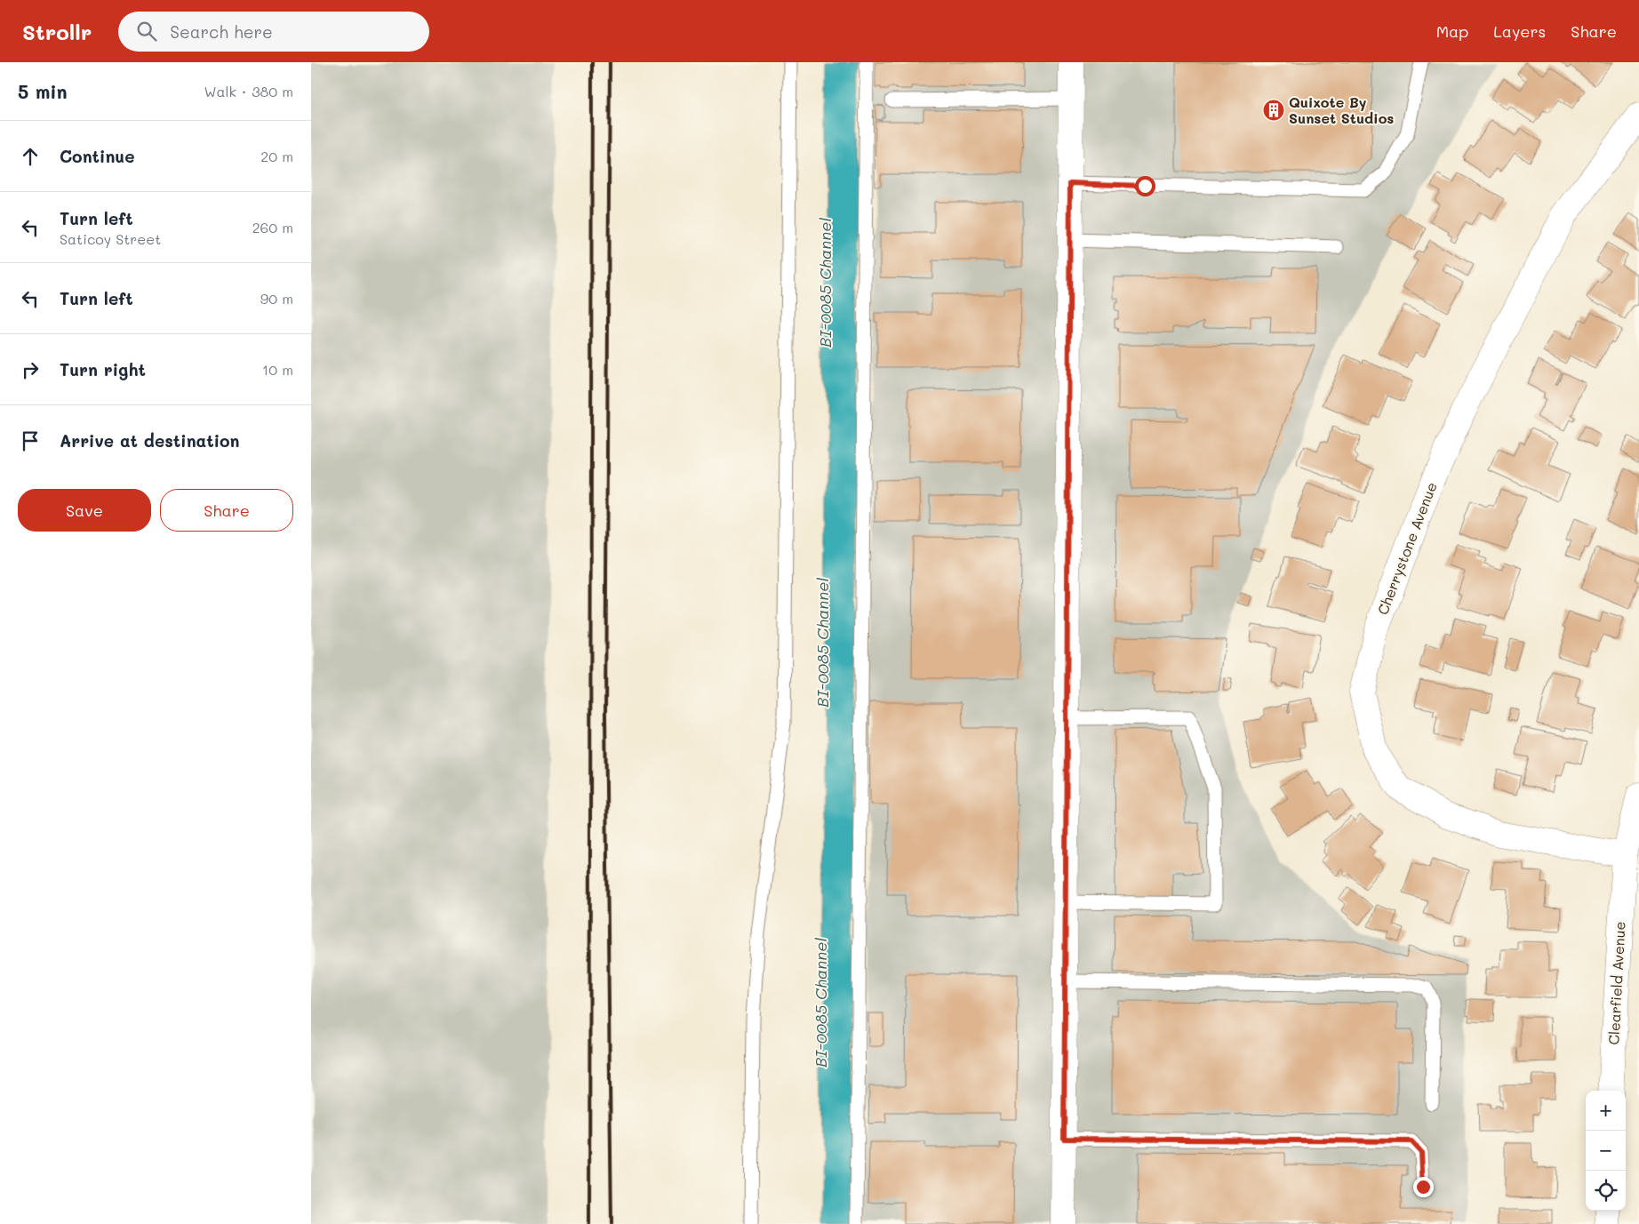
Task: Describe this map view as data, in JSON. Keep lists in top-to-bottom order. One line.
{"streets":{"street":["Cherrystone Avenue","Clearfield Avenue"]},"crossings":[["Cherrystone Avenue","Clearfield Avenue"]],"water":["BI-0085 Channel"],"places":{"building":["Quixote By Sunset Studios"]},"page":{"header":"Strollr","search":"Search here","nav":["Map","Layers","Share"],"heading":["5 min","Walk · 380 m"],"list":[["Continue","20 m"],["Turn left","Saticoy Street","260 m"],["Turn left","90 m"],["Turn right","10 m"],"Arrive at destination"],"buttons":["Save","Share"],"map_buttons":["+","−"]}}
